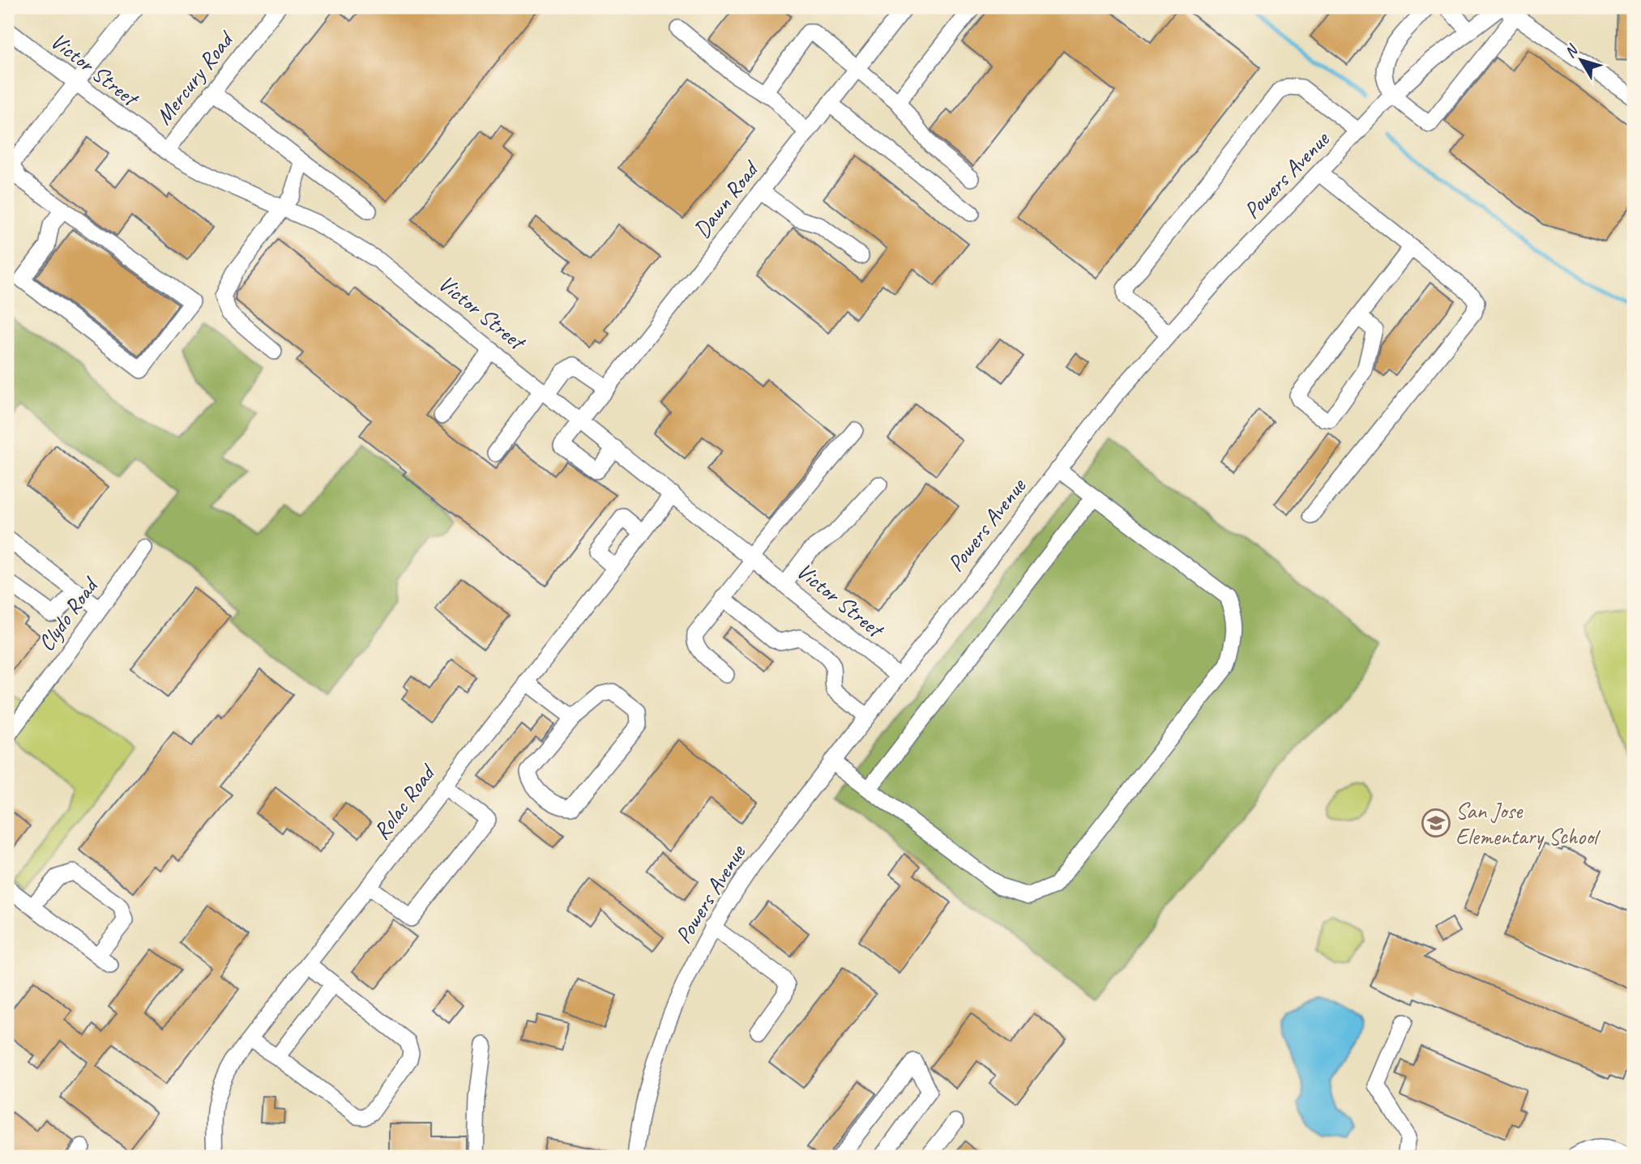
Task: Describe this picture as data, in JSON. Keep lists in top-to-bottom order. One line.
{"streets":{"street":["Victor Street","Mercury Road","Powers Avenue","Dawn Road","Clydo Road","Rolac Road"]},"crossings":[["Victor Street","Mercury Road"],["Victor Street","Powers Avenue"],["Victor Street","Dawn Road"],["Victor Street","Rolac Road"]],"places":{"school or university":["San Jose Elementary School"]},"north":"top left"}
